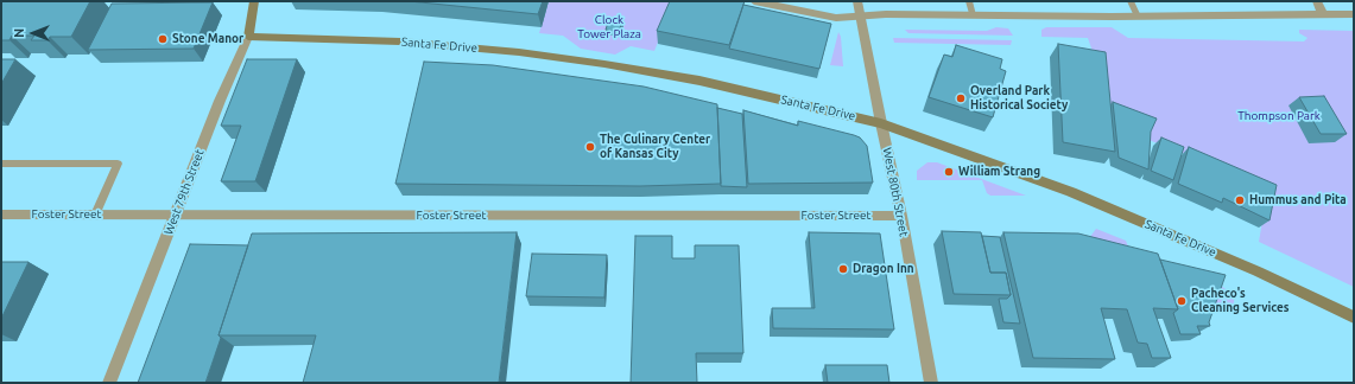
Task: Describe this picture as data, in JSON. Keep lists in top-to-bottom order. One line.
{"streets":{"main road":["Santa Fe Drive","West 79th Street"],"street":["West 80th Street","Foster Street"]},"crossings":[["Santa Fe Drive","West 79th Street"],["Santa Fe Drive","West 80th Street"],["West 79th Street","Foster Street"],["West 80th Street","Foster Street"]],"parks":["Clock Tower Plaza","Thompson Park"],"places":["Stone Manor","Overland Park Historical Society","The Culinary Center of Kansas City","William Strang","Hummus and Pita","Dragon Inn","Pacheco's Cleaning Services"],"north":"left"}
